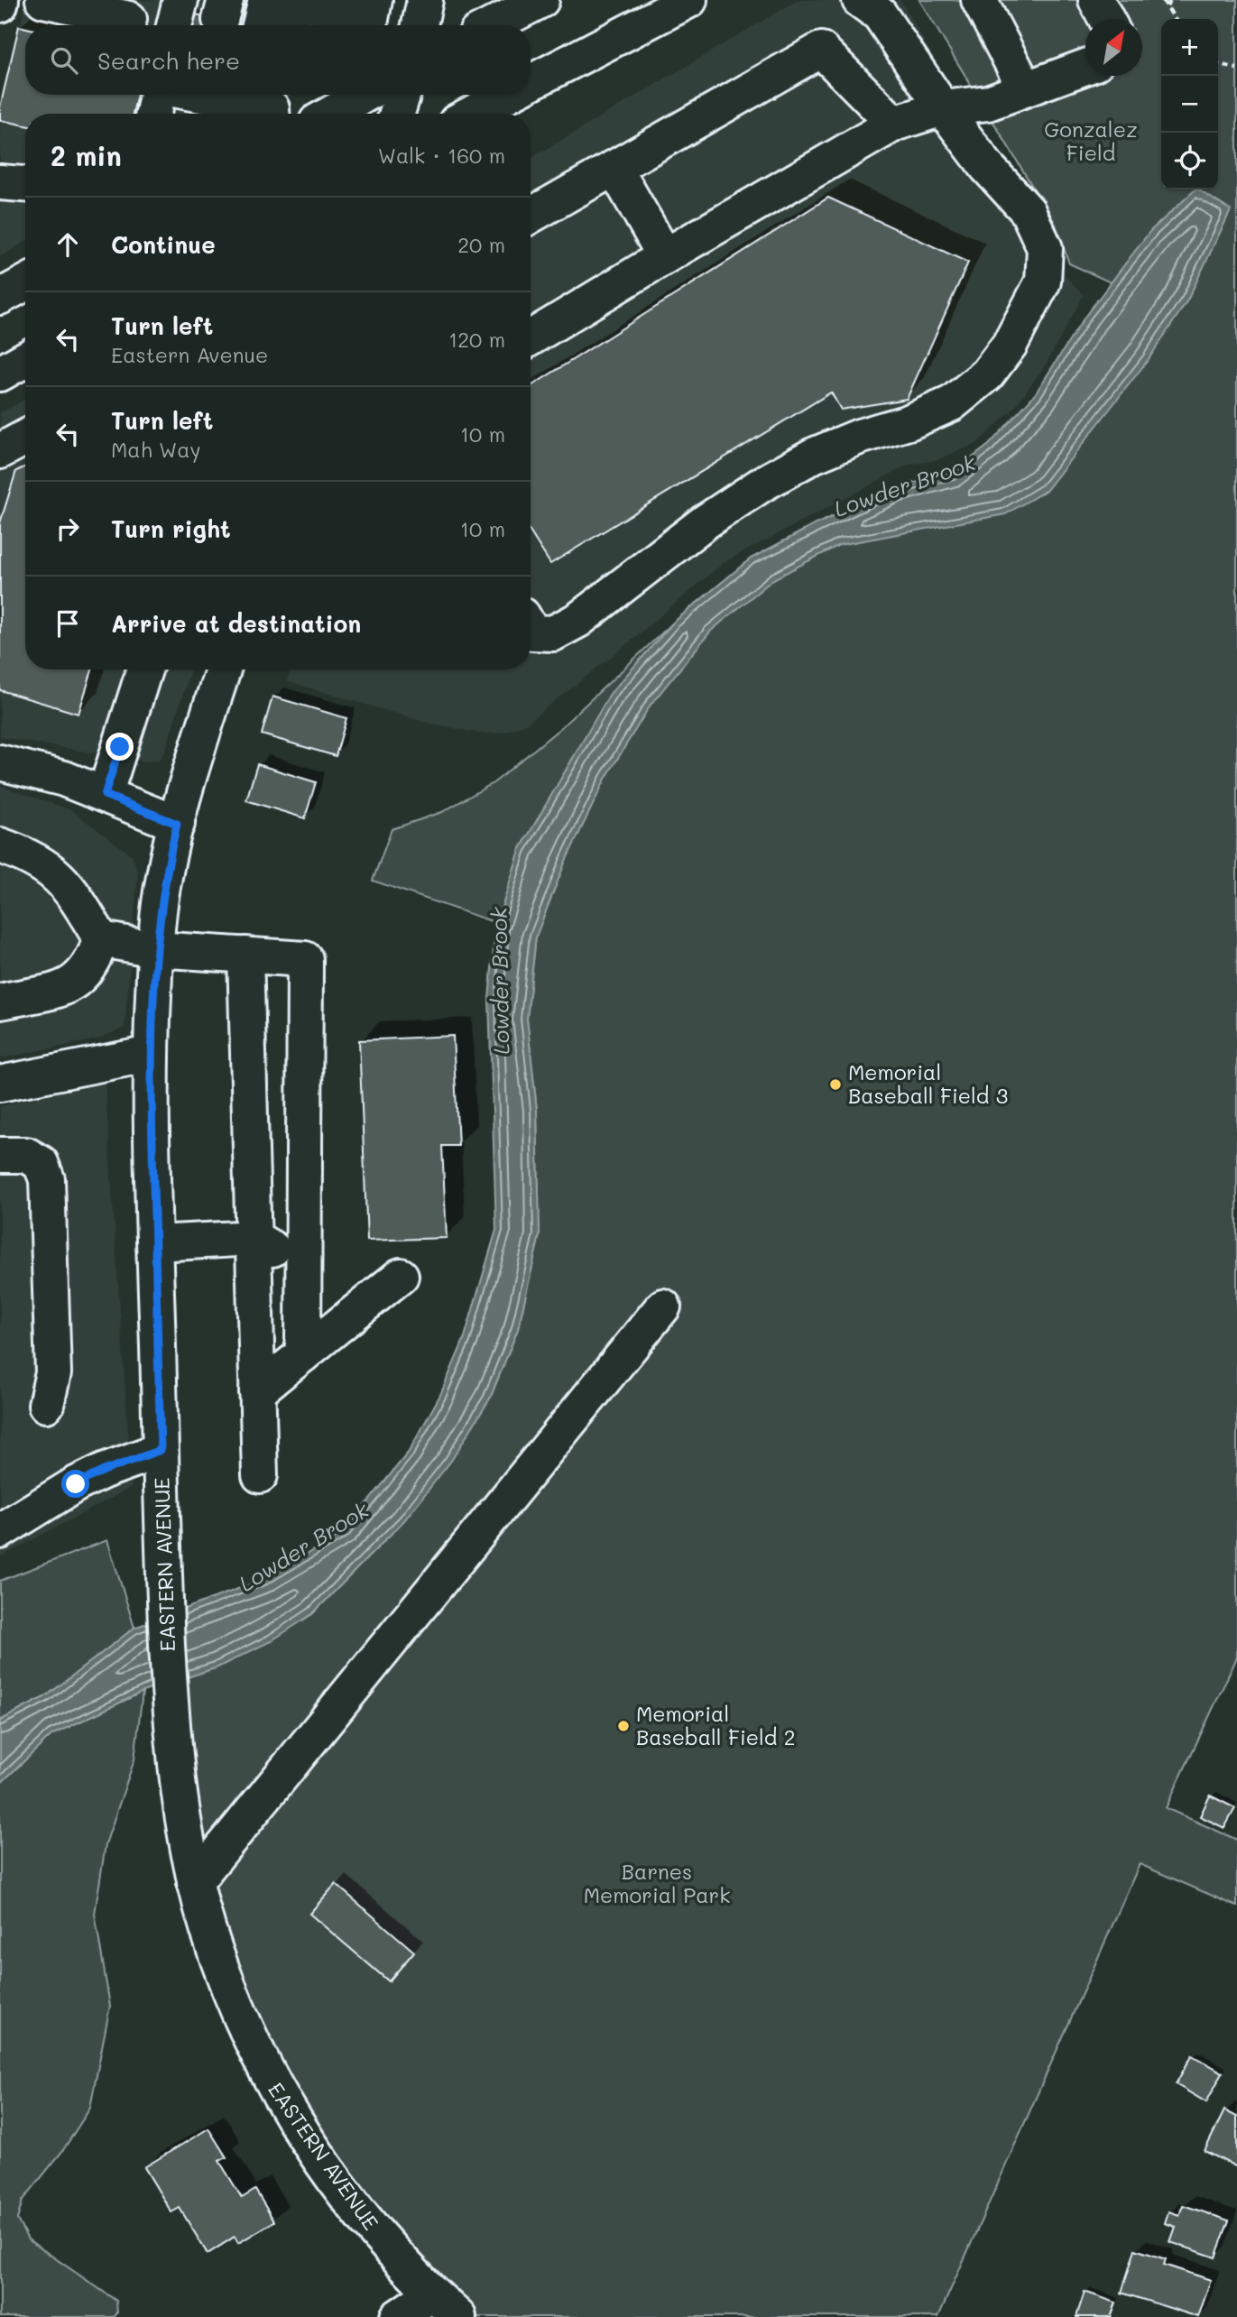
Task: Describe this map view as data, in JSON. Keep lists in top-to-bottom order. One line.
{"streets":{"main road":["EASTERN AVENUE"]},"water":["Lowder Brook"],"parks":["Gonzalez Field","Barnes Memorial Park"],"places":["Memorial Baseball Field 3","Memorial Baseball Field 2"],"north":"top right","page":{"map_buttons":["+","−"],"search":"Search here","heading":["2 min","Walk · 160 m"],"list":[["Continue","20 m"],["Turn left","Eastern Avenue","120 m"],["Turn left","Mah Way","10 m"],["Turn right","10 m"],"Arrive at destination"]}}
